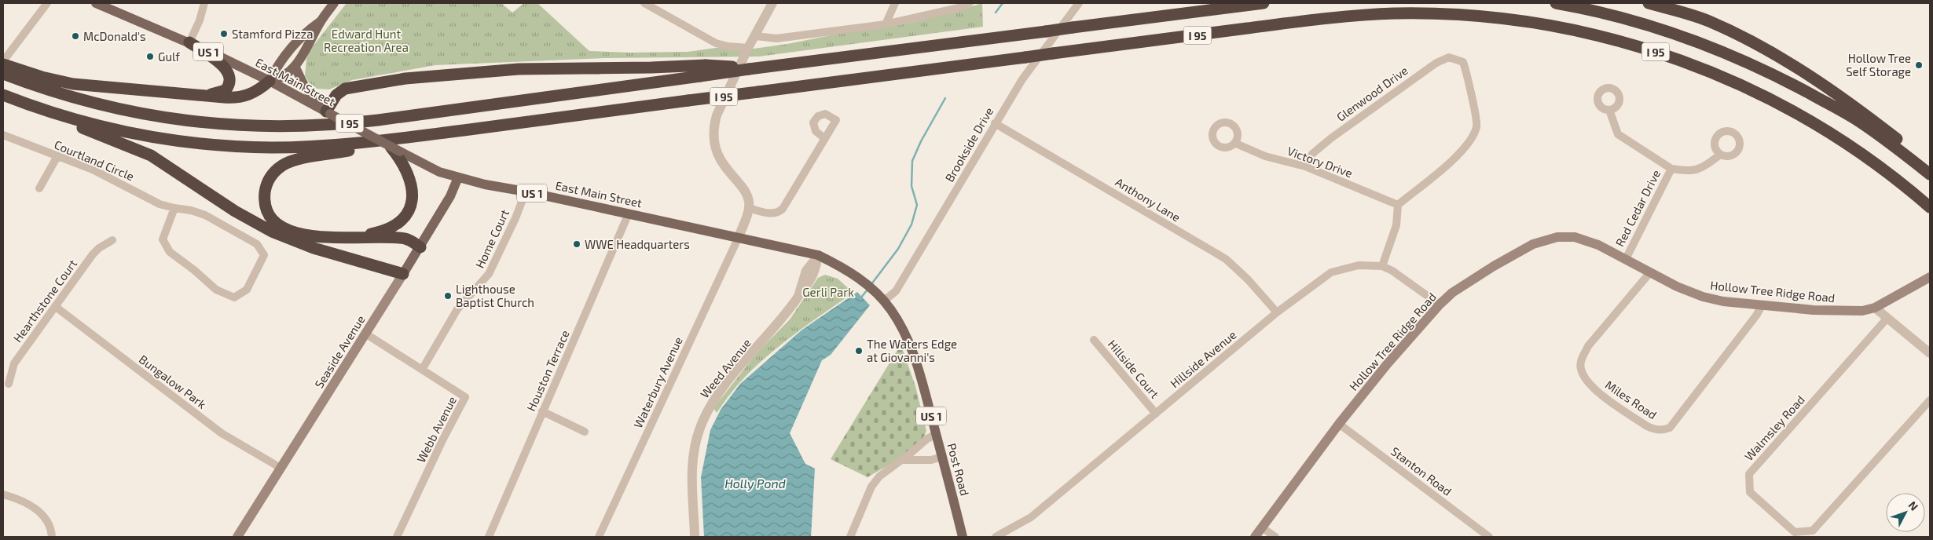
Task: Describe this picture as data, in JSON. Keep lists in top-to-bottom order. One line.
{"streets":{"highway":["I 95"],"main road":["US 1","East Main Street","Hollow Tree Ridge Road","Seaside Avenue","Post Road"],"street":["Glenwood Drive","Brookside Drive","Courtland Circle","Victory Drive","Anthony Lane","Red Cedar Drive","Home Court","Hearthstone Court","Hillside Avenue","Weed Avenue","Hillside Court","Houston Terrace","Bungalow Park","Waterbury Avenue","Miles Road","Walmsley Road","Webb Avenue","Stanton Road"]},"crossings":[["East Main Street","Brookside Drive"],["East Main Street","Home Court"],["East Main Street","Seaside Avenue"],["East Main Street","Weed Avenue"],["East Main Street","Houston Terrace"],["East Main Street","Waterbury Avenue"],["East Main Street","Post Road"],["Glenwood Drive","Victory Drive"],["Brookside Drive","Anthony Lane"],["Brookside Drive","Post Road"],["Anthony Lane","Hillside Avenue"],["Red Cedar Drive","Hollow Tree Ridge Road"],["Home Court","Webb Avenue"],["Hollow Tree Ridge Road","Hillside Avenue"],["Hollow Tree Ridge Road","Miles Road"],["Hollow Tree Ridge Road","Stanton Road"],["Hearthstone Court","Bungalow Park"],["Seaside Avenue","Bungalow Park"],["Seaside Avenue","Webb Avenue"],["Hillside Avenue","Hillside Court"]],"water":["Holly Pond"],"parks":["Edward Hunt Recreation Area","Gerli Park"],"places":["Stamford Pizza","McDonald's","Gulf","Hollow Tree Self Storage","WWE Headquarters","Lighthouse Baptist Church","The Waters Edge at Giovanni's"],"north":"top right"}
